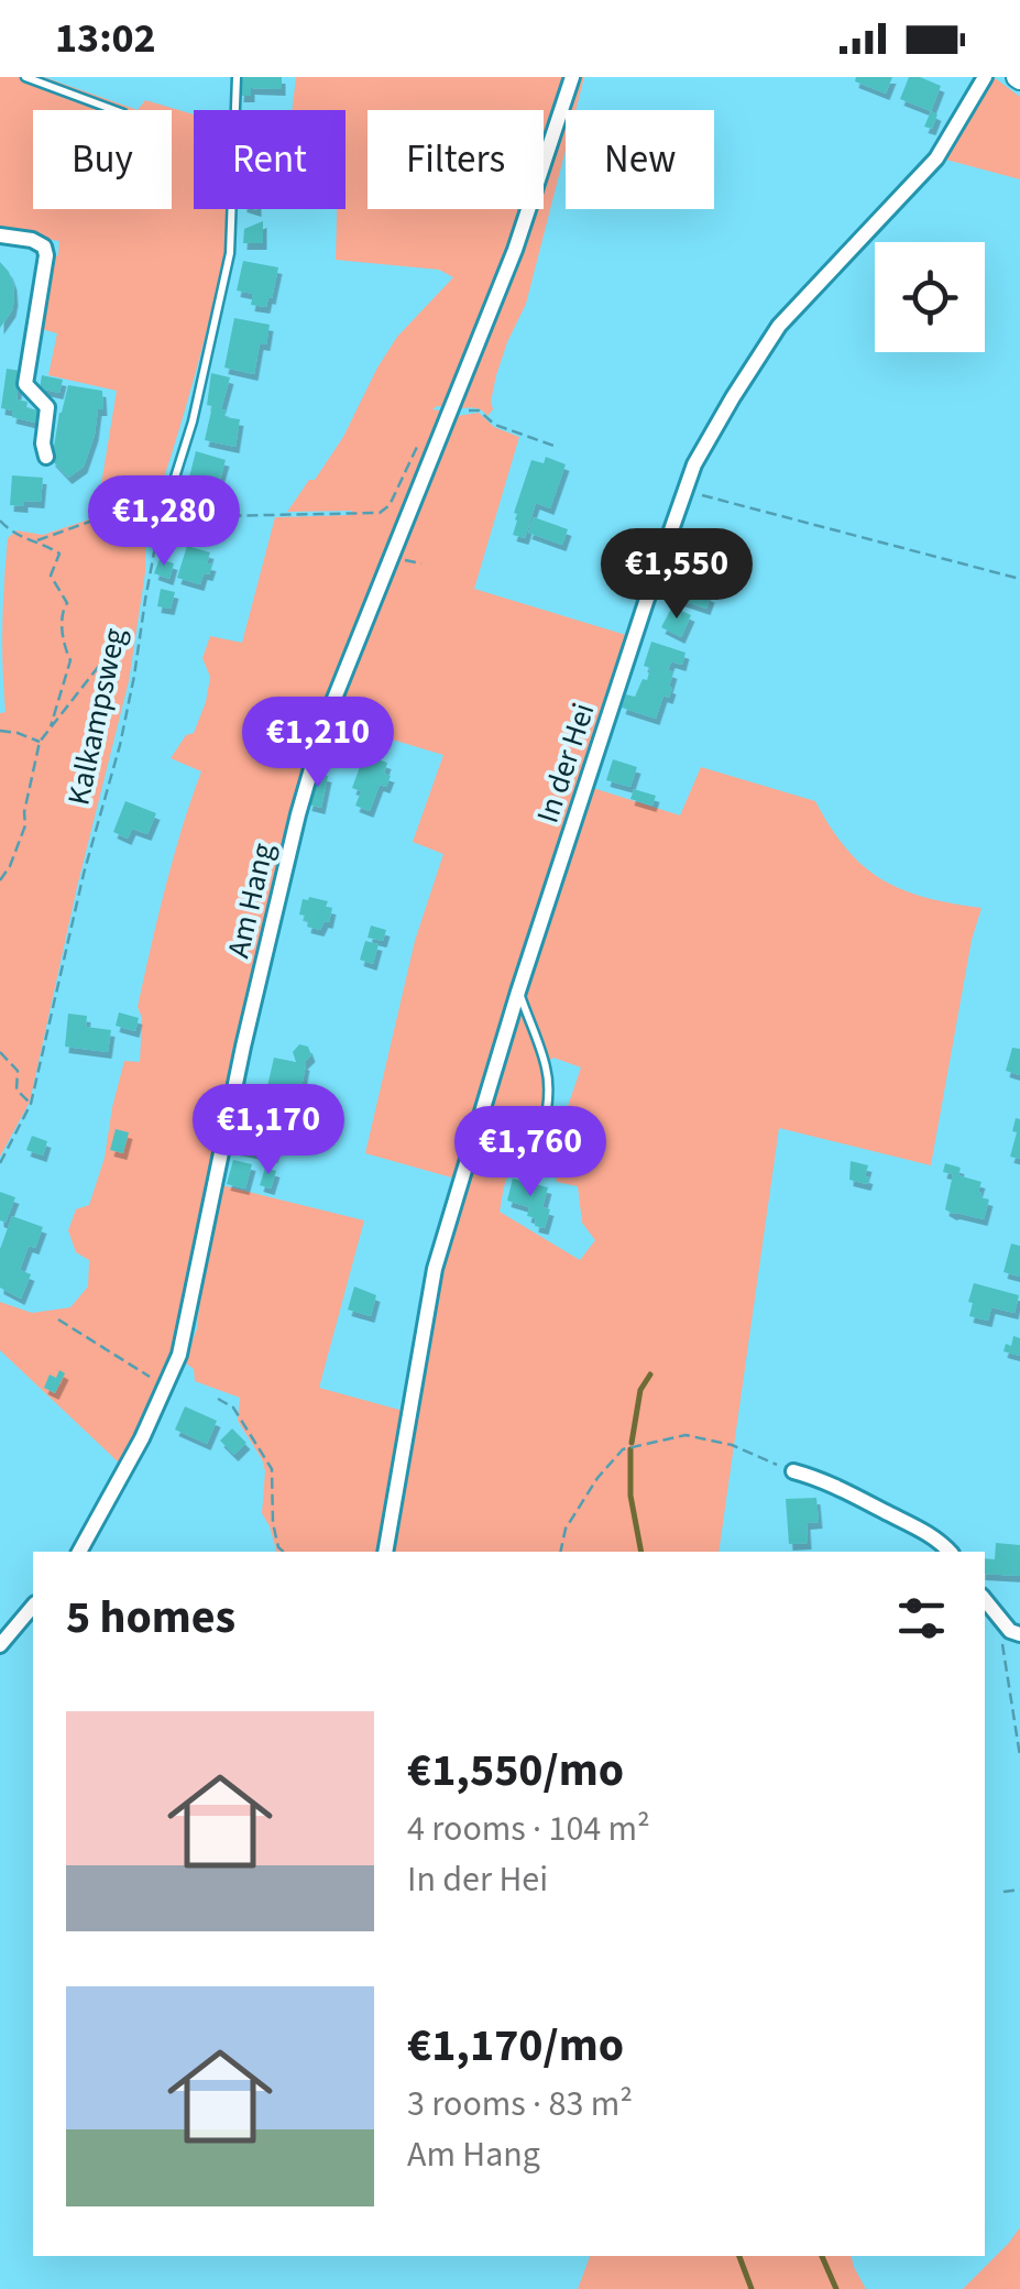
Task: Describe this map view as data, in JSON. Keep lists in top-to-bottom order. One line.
{"streets":{"street":["In der Hei","Am Hang"],"path":["Kalkampsweg"]},"page":{"status":"13:02","chip":["Buy","Rent","Filters","New"],"price":["€1,280","€1,550","€1,210","€1,170","€1,760"],"heading":"5 homes","list":[{"name":"€1,550/mo","note":"4 rooms · 104 m² · In der Hei"},{"name":"€1,170/mo","note":"3 rooms · 83 m² · Am Hang"}]}}
